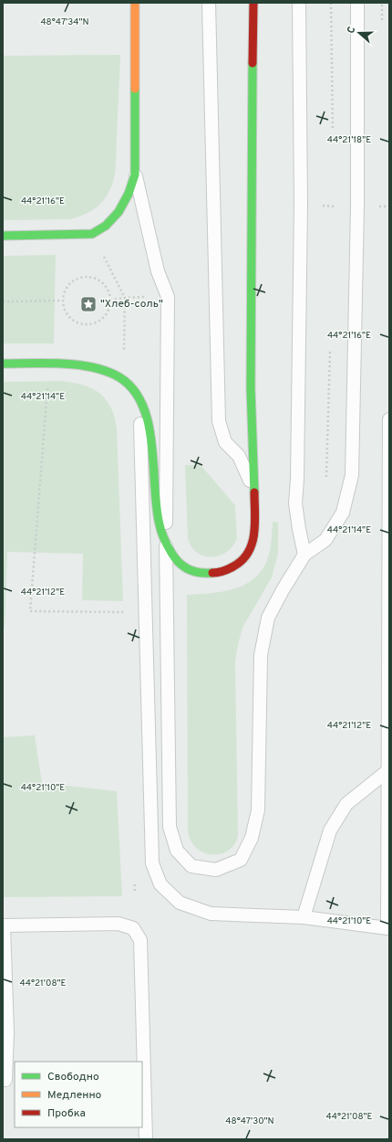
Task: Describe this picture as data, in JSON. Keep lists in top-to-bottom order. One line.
{"places":{"place":["\"Хлеб-соль\""]},"legend":["Свободно","Медленно","Пробка"],"north":"left","coordinates":["48°47'34\"N","44°21'18\"E","44°21'16\"E","44°21'14\"E","44°21'12\"E","44°21'10\"E","44°21'08\"E","48°47'30\"N"]}
